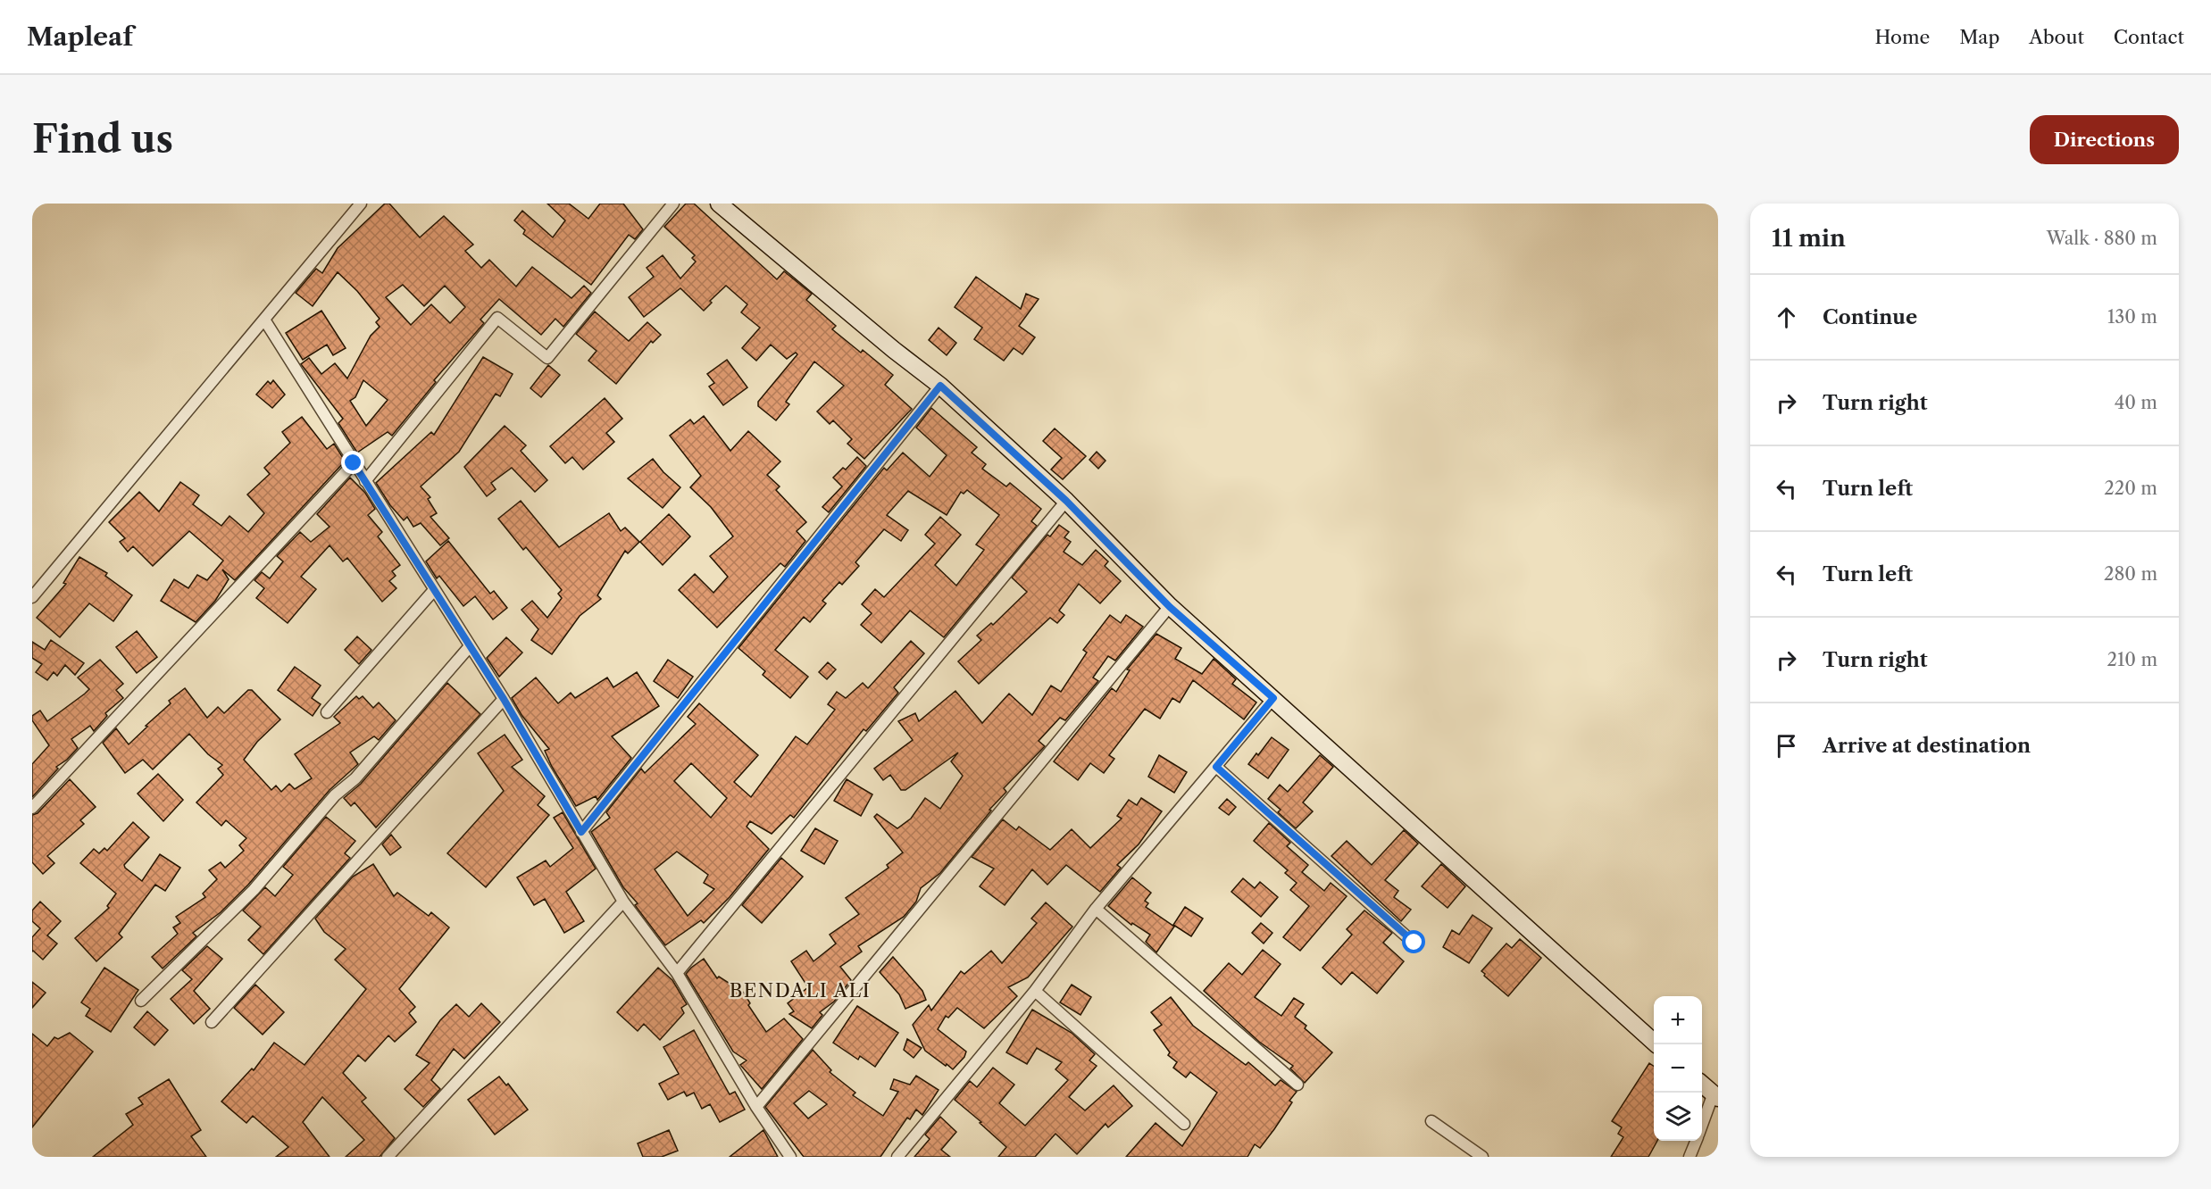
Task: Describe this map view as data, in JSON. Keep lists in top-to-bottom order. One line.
{"districts":["BENDALI ALI"],"page":{"header":"Mapleaf","nav":["Home","Map","About","Contact"],"buttons":"Directions","title":"Find us","heading":["11 min","Walk · 880 m"],"list":[["Continue","130 m"],["Turn right","40 m"],["Turn left","220 m"],["Turn left","280 m"],["Turn right","210 m"],"Arrive at destination"],"map_buttons":["+","−"]}}
